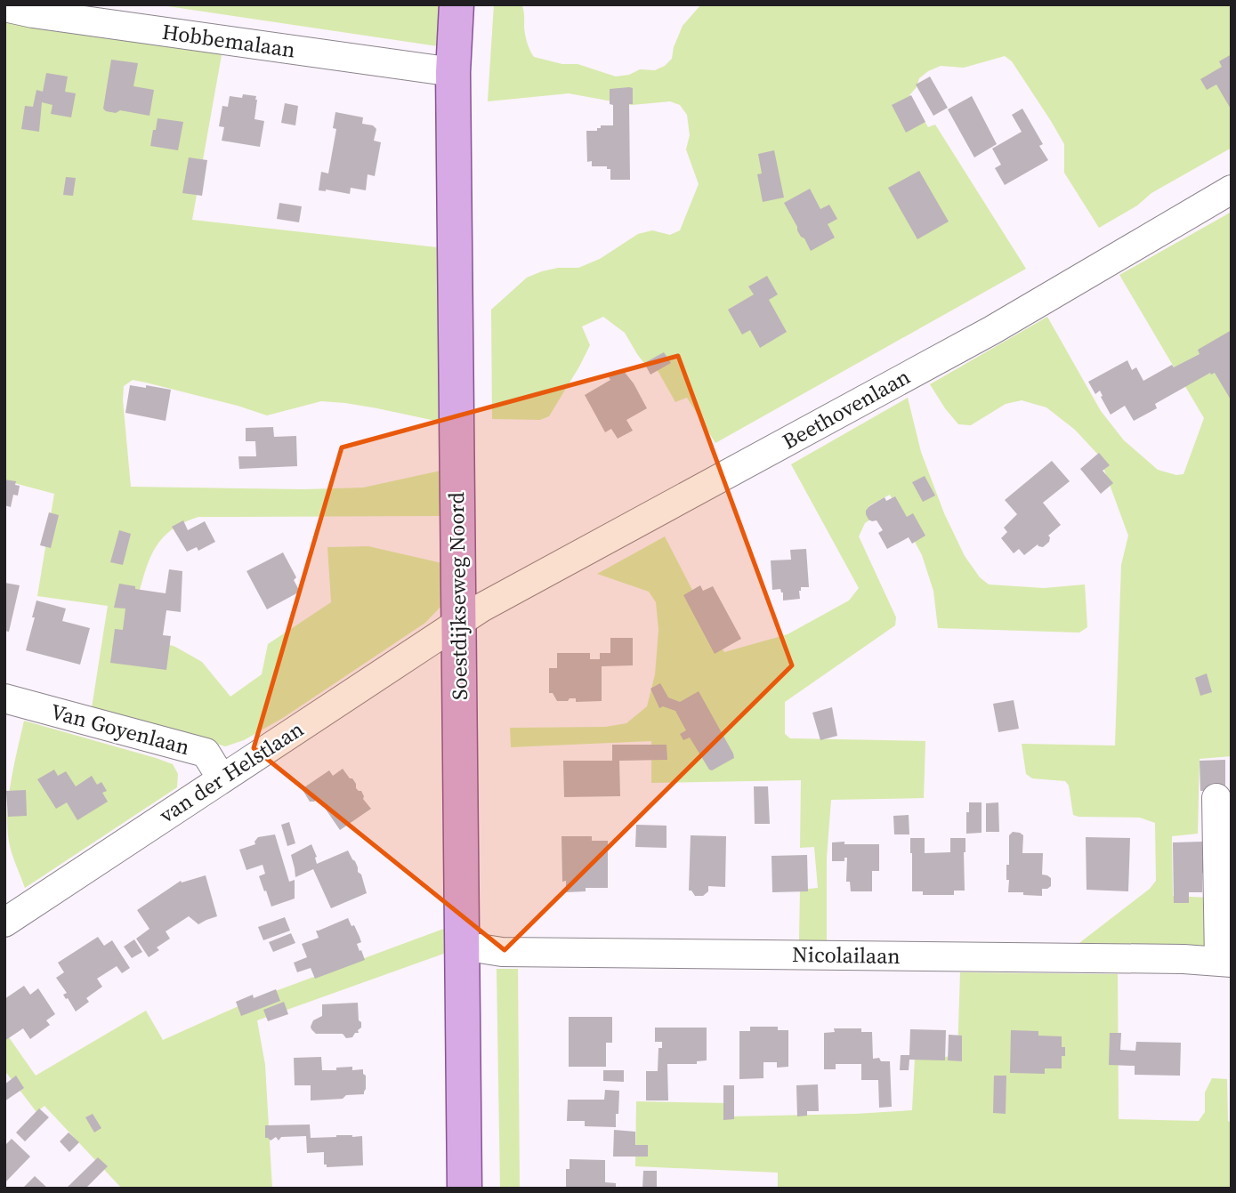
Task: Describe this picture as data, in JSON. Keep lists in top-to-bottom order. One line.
{"streets":{"main road":["Soestdijkseweg Noord"],"street":["Hobbemalaan","Beethovenlaan","Van Goyenlaan","van der Helstlaan","Nicolailaan"]},"crossings":[["Hobbemalaan","Soestdijkseweg Noord"],["Beethovenlaan","Soestdijkseweg Noord"],["Beethovenlaan","van der Helstlaan"],["Soestdijkseweg Noord","van der Helstlaan"],["Soestdijkseweg Noord","Nicolailaan"],["Van Goyenlaan","van der Helstlaan"]]}
